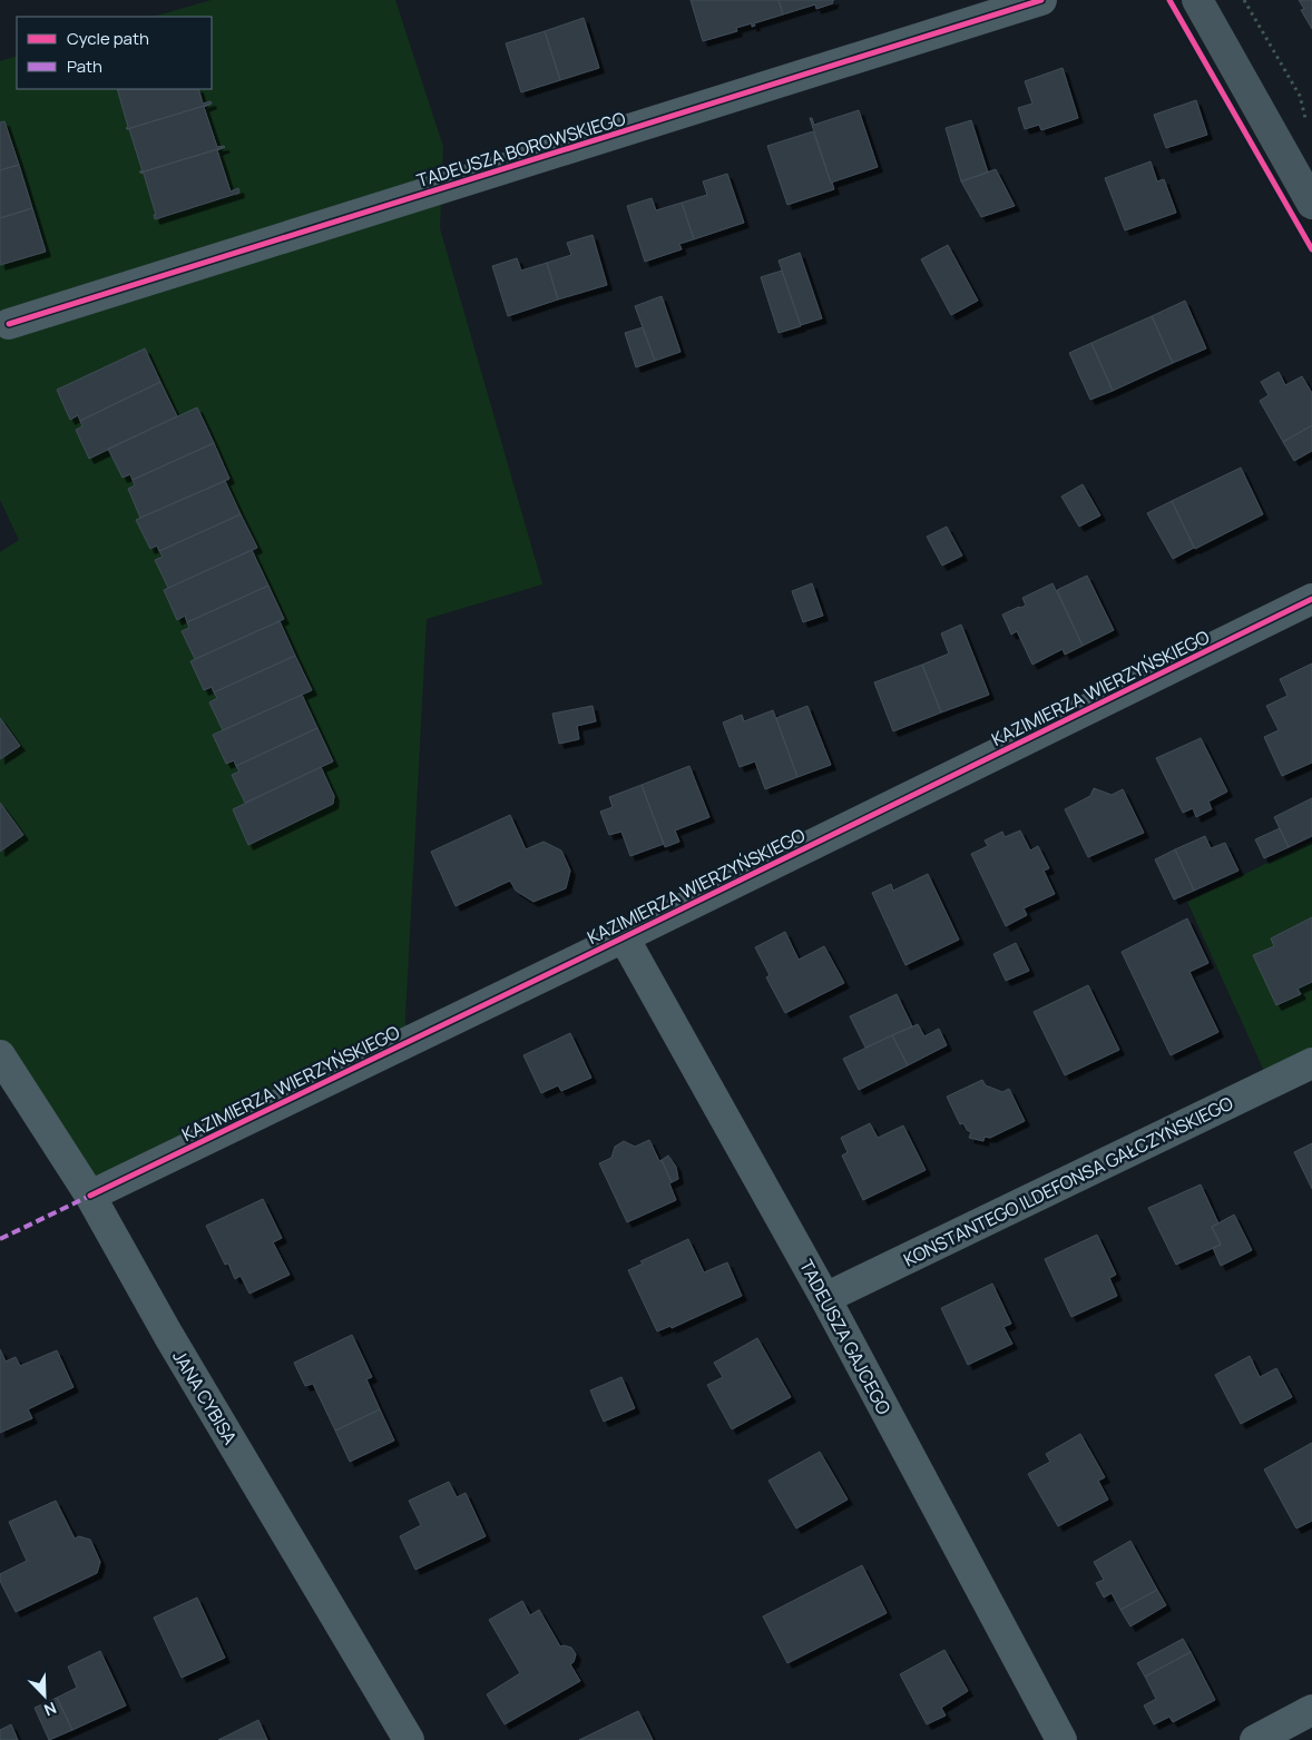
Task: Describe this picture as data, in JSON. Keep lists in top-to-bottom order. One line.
{"streets":{"street":["TADEUSZA BOROWSKIEGO","KAZIMIERZA WIERZYŃSKIEGO","KONSTANTEGO ILDEFONSA GAŁCZYŃSKIEGO","TADEUSZA GAJCEGO","JANA CYBISA"]},"crossings":[["KAZIMIERZA WIERZYŃSKIEGO","TADEUSZA GAJCEGO"],["KAZIMIERZA WIERZYŃSKIEGO","JANA CYBISA"],["KONSTANTEGO ILDEFONSA GAŁCZYŃSKIEGO","TADEUSZA GAJCEGO"]],"legend":["Cycle path","Path"],"north":"bottom right"}
